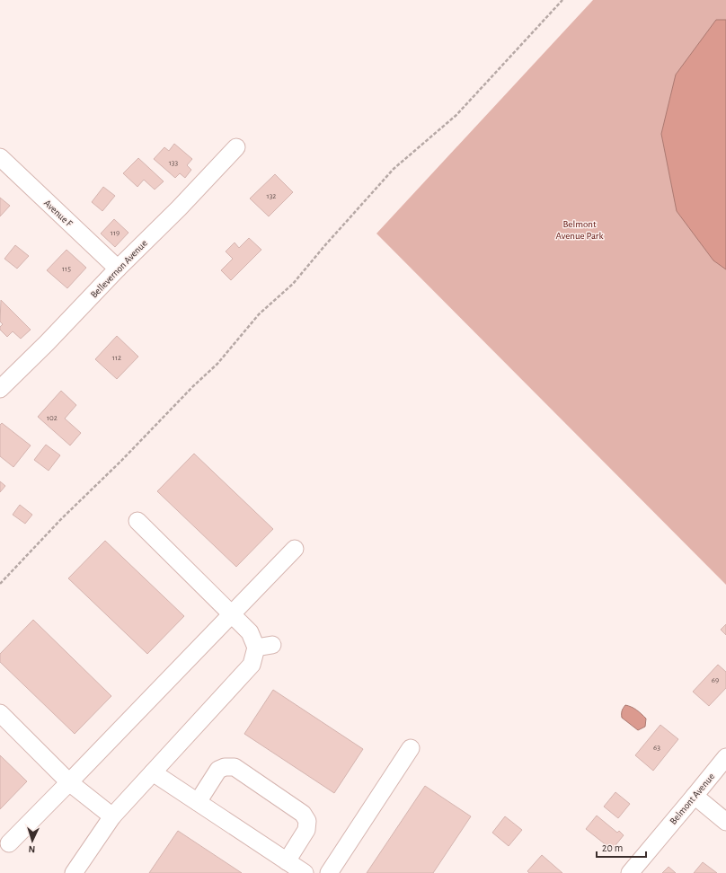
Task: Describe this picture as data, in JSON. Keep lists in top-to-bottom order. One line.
{"streets":{"street":["Avenue F","Bellevernon Avenue","Belmont Avenue"]},"crossings":[["Avenue F","Bellevernon Avenue"]],"parks":["Belmont Avenue Park"],"house_numbers":["133","132","119","115","112","102","69","63"],"scale_bar":"20 m","north":"bottom"}
